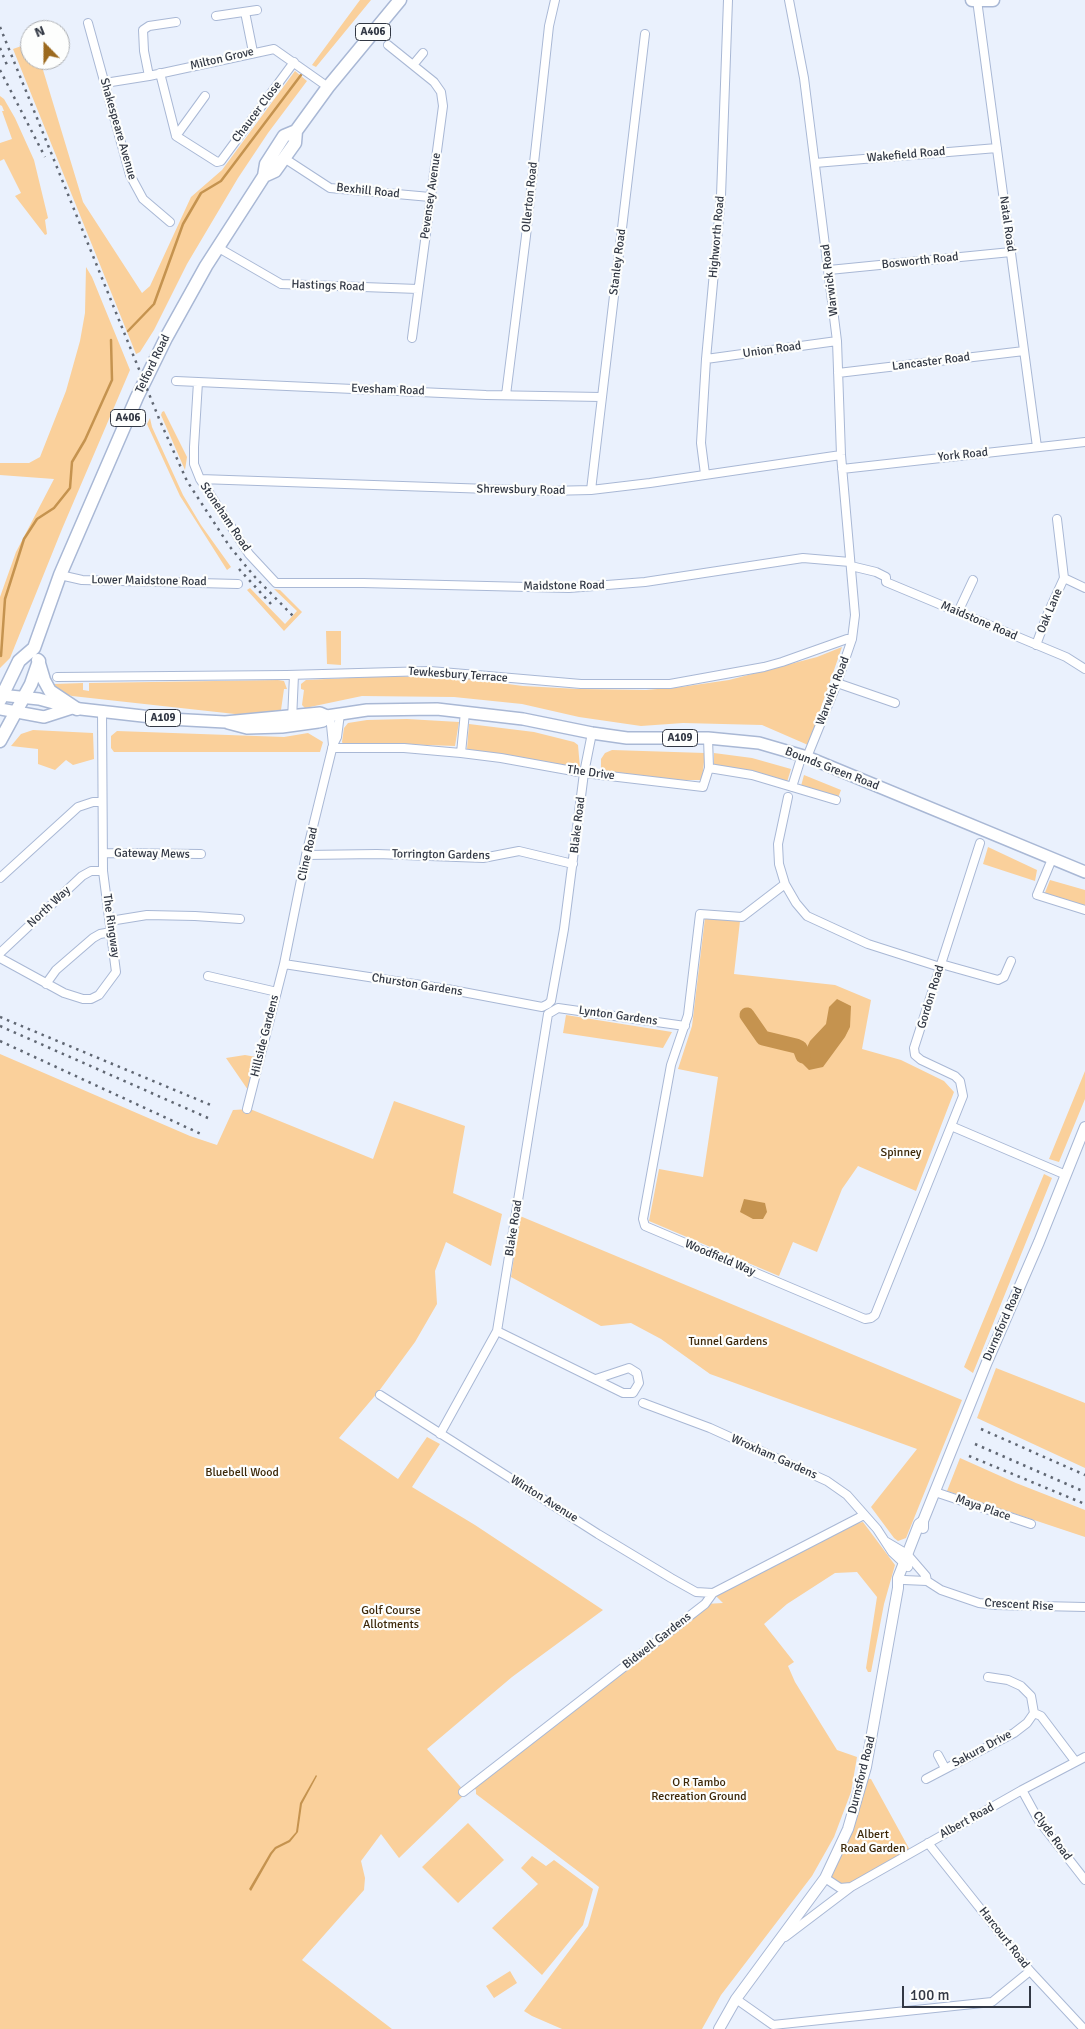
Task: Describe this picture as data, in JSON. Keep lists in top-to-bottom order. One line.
{"streets":{"highway":["A406","Telford Road"],"main road":["A109","Bounds Green Road","Durnsford Road","Albert Road"],"street":["Milton Grove","Chaucer Close","Shakespeare Avenue","Wakefield Road","Bexhill Road","Pevensey Avenue","Ollerton Road","Natal Road","Highworth Road","Bosworth Road","Stanley Road","Warwick Road","Hastings Road","Union Road","Lancaster Road","Evesham Road","York Road","Shrewsbury Road","Stoneham Road","Lower Maidstone Road","Maidstone Road","Oak Lane","Tewkesbury Terrace","The Drive","Blake Road","Gateway Mews","Cline Road","Torrington Gardens","North Way","The Ringway","Churston Gardens","Gordon Road","Lynton Gardens","Hillside Gardens","Woodfield Way","Wroxham Gardens","Winton Avenue","Maya Place","Crescent Rise","Bidwell Gardens","Sakura Drive","Clyde Road","Harcourt Road"]},"crossings":[["Milton Grove","Chaucer Close"],["Milton Grove","Shakespeare Avenue"],["Milton Grove","Telford Road"],["Wakefield Road","Natal Road"],["Wakefield Road","Warwick Road"],["Bexhill Road","Pevensey Avenue"],["Bexhill Road","Telford Road"],["Pevensey Avenue","Hastings Road"],["Ollerton Road","Evesham Road"],["Natal Road","Bosworth Road"],["Natal Road","Lancaster Road"],["Natal Road","York Road"],["Highworth Road","Union Road"],["Highworth Road","Shrewsbury Road"],["Bosworth Road","Warwick Road"],["Stanley Road","Evesham Road"],["Stanley Road","Shrewsbury Road"],["Warwick Road","Union Road"],["Warwick Road","Lancaster Road"],["Warwick Road","York Road"],["Warwick Road","Shrewsbury Road"],["Warwick Road","Maidstone Road"],["Warwick Road","Tewkesbury Terrace"],["Warwick Road","Bounds Green Road"],["Hastings Road","Telford Road"],["Telford Road","Lower Maidstone Road"],["Telford Road","A109"],["Evesham Road","Stoneham Road"],["Shrewsbury Road","Stoneham Road"],["Stoneham Road","Maidstone Road"],["Maidstone Road","Oak Lane"],["A109","Bounds Green Road"],["Bounds Green Road","Blake Road"],["Bounds Green Road","Cline Road"],["Bounds Green Road","The Ringway"],["The Drive","Blake Road"],["The Drive","Cline Road"],["Blake Road","Torrington Gardens"],["Blake Road","Churston Gardens"],["Blake Road","Lynton Gardens"],["Blake Road","Winton Avenue"],["Gateway Mews","The Ringway"],["Cline Road","Torrington Gardens"],["Cline Road","Churston Gardens"],["Cline Road","Hillside Gardens"],["North Way","The Ringway"],["Churston Gardens","Lynton Gardens"],["Churston Gardens","Hillside Gardens"],["Gordon Road","Woodfield Way"],["Lynton Gardens","Woodfield Way"],["Durnsford Road","Wroxham Gardens"],["Durnsford Road","Maya Place"],["Durnsford Road","Crescent Rise"],["Durnsford Road","Albert Road"],["Wroxham Gardens","Crescent Rise"],["Wroxham Gardens","Bidwell Gardens"],["Winton Avenue","Bidwell Gardens"],["Albert Road","Clyde Road"],["Albert Road","Harcourt Road"]],"parks":["Spinney","Tunnel Gardens","Bluebell Wood","Golf Course Allotments","O R Tambo Recreation Ground","Albert Road Garden"],"scale_bar":"100 m","north":"top"}
